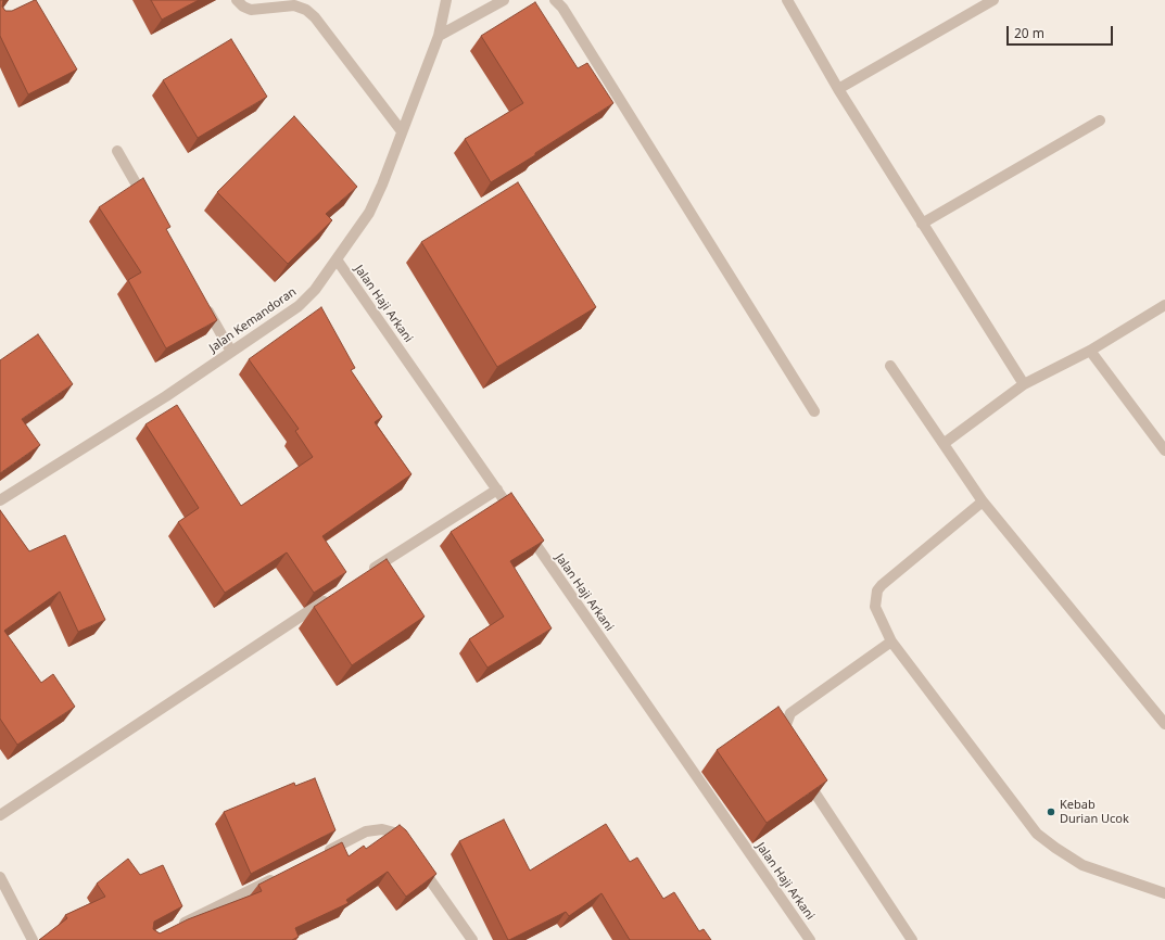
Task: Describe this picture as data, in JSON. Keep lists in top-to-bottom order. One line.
{"streets":{"street":["Jalan Haji Arkani","Jalan Kemandoran"]},"crossings":[["Jalan Haji Arkani","Jalan Kemandoran"]],"places":["Kebab Durian Ucok"],"scale_bar":"20 m"}
